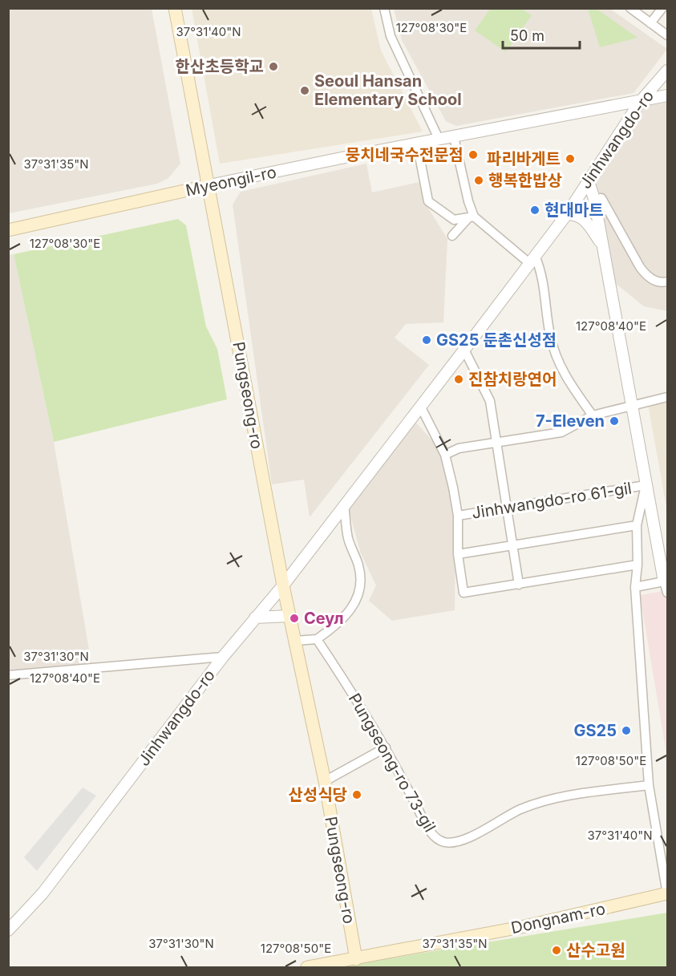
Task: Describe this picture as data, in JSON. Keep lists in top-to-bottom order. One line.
{"streets":{"main road":["Myeongil-ro","Pungseong-ro","Dongnam-ro"],"street":["Jinhwangdo-ro","Jinhwangdo-ro 61-gil","Pungseong-ro 73-gil"]},"crossings":[["Jinhwangdo-ro","Myeongil-ro"],["Jinhwangdo-ro","Pungseong-ro"],["Jinhwangdo-ro","Jinhwangdo-ro 61-gil"],["Myeongil-ro","Pungseong-ro"],["Pungseong-ro","Dongnam-ro"],["Jinhwangdo-ro 61-gil","Pungseong-ro 73-gil"],["Jinhwangdo-ro 61-gil","Dongnam-ro"]],"places":["한산초등학교","Seoul Hansan Elementary School","뭉치네국수전문점","파리바게트","행복한밥상","현대마트","GS25 둔촌신성점","진참치랑연어","7-Eleven","Сеул","GS25","산성식당","산수고원"],"scale_bar":"50 m","coordinates":["127°08'30\"E","37°31'40\"N","37°31'35\"N","127°08'40\"E","37°31'30\"N","127°08'50\"E"]}
